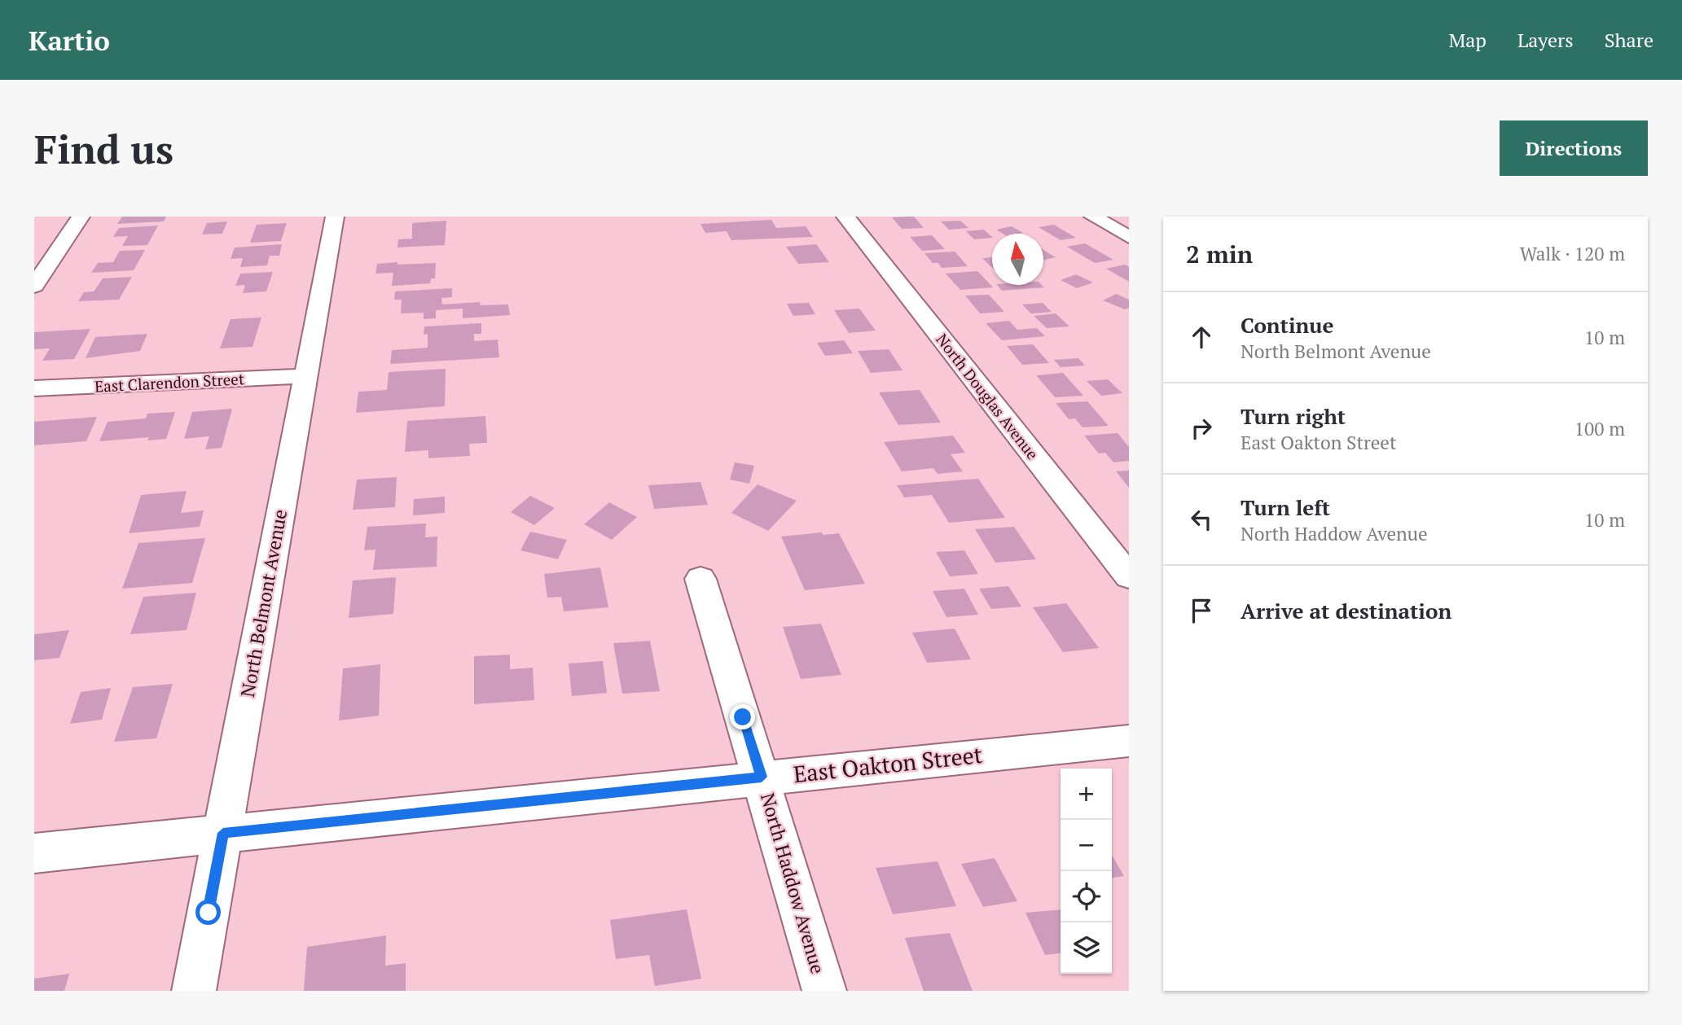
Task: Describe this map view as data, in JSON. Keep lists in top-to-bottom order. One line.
{"streets":{"street":["East Clarendon Street","North Douglas Avenue","North Belmont Avenue","East Oakton Street","North Haddow Avenue"]},"crossings":[["East Clarendon Street","North Belmont Avenue"],["North Belmont Avenue","East Oakton Street"],["East Oakton Street","North Haddow Avenue"]],"north":"top","page":{"header":"Kartio","nav":["Map","Layers","Share"],"buttons":"Directions","title":"Find us","heading":["2 min","Walk · 120 m"],"list":[["Continue","North Belmont Avenue","10 m"],["Turn right","East Oakton Street","100 m"],["Turn left","North Haddow Avenue","10 m"],"Arrive at destination"],"map_buttons":["+","−"]}}
